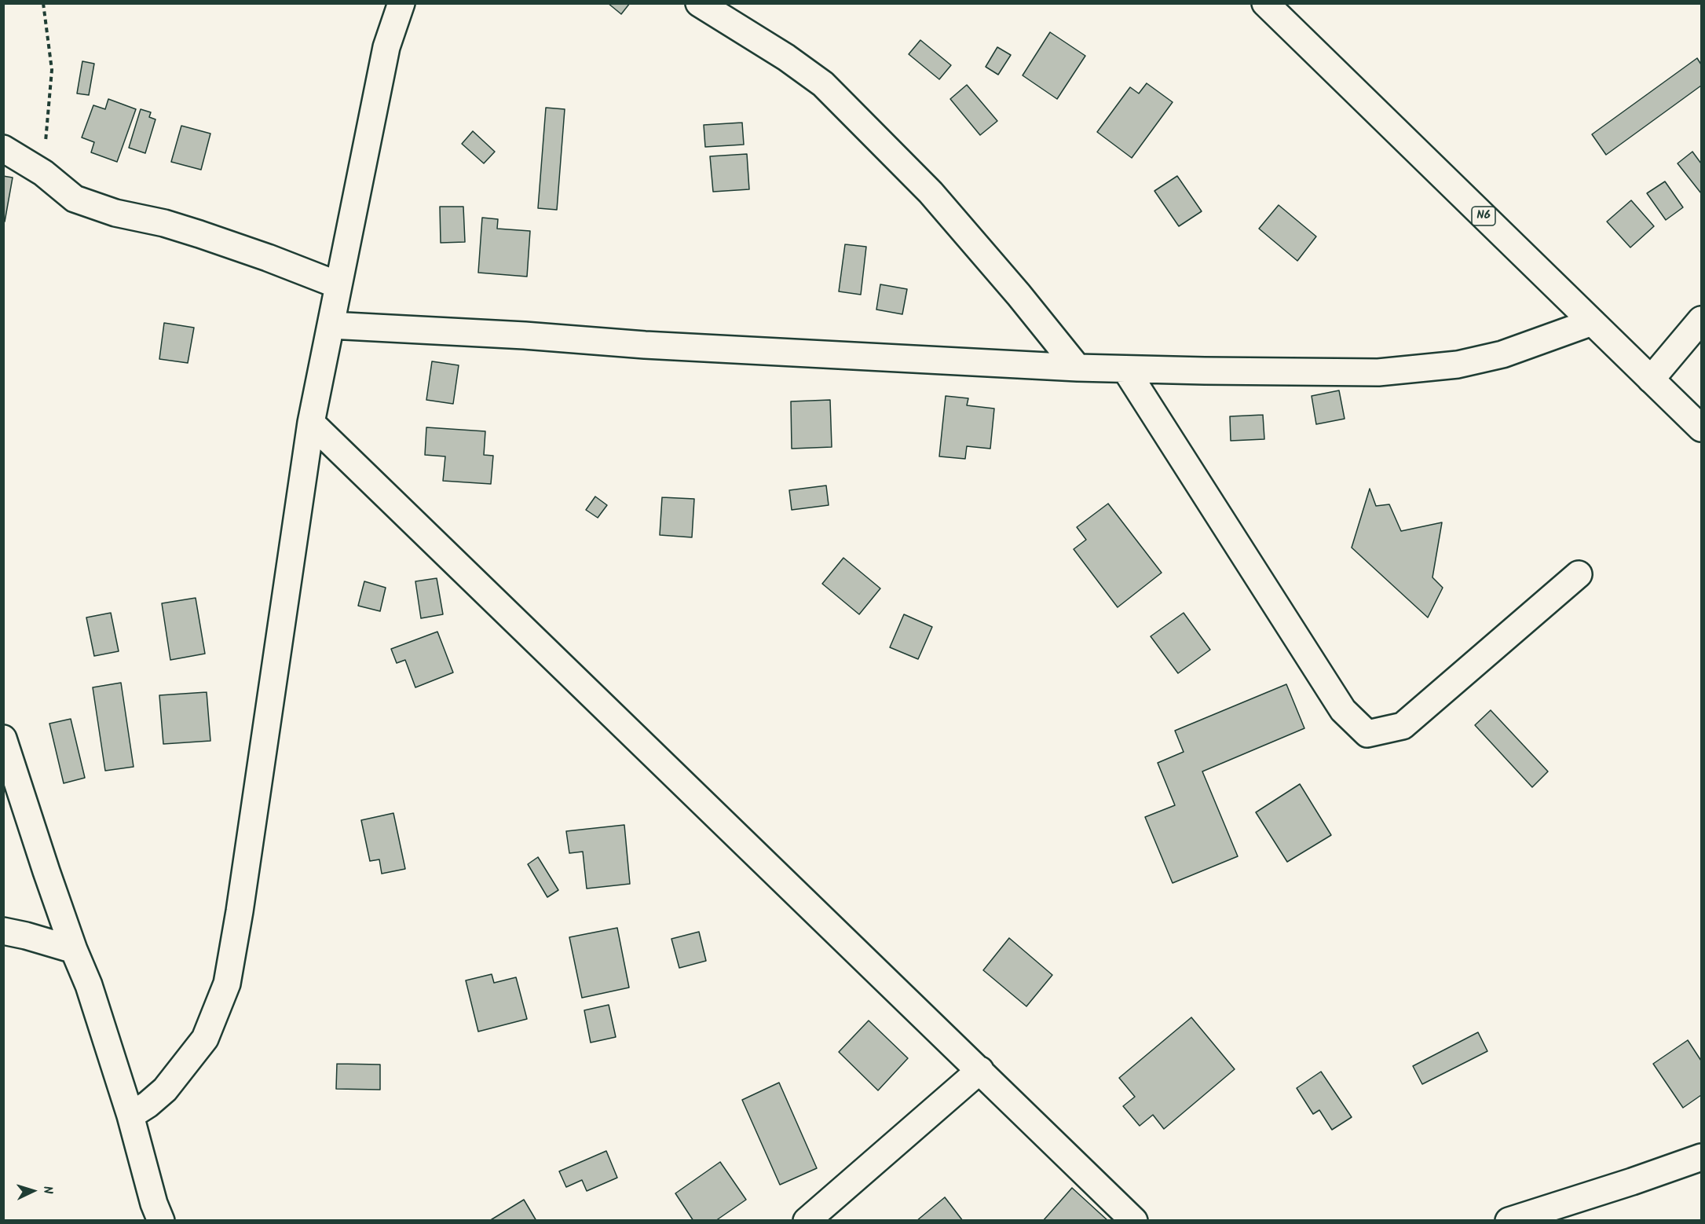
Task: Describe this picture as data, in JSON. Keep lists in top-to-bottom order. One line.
{"streets":{"main road":["N6"]},"north":"right"}
